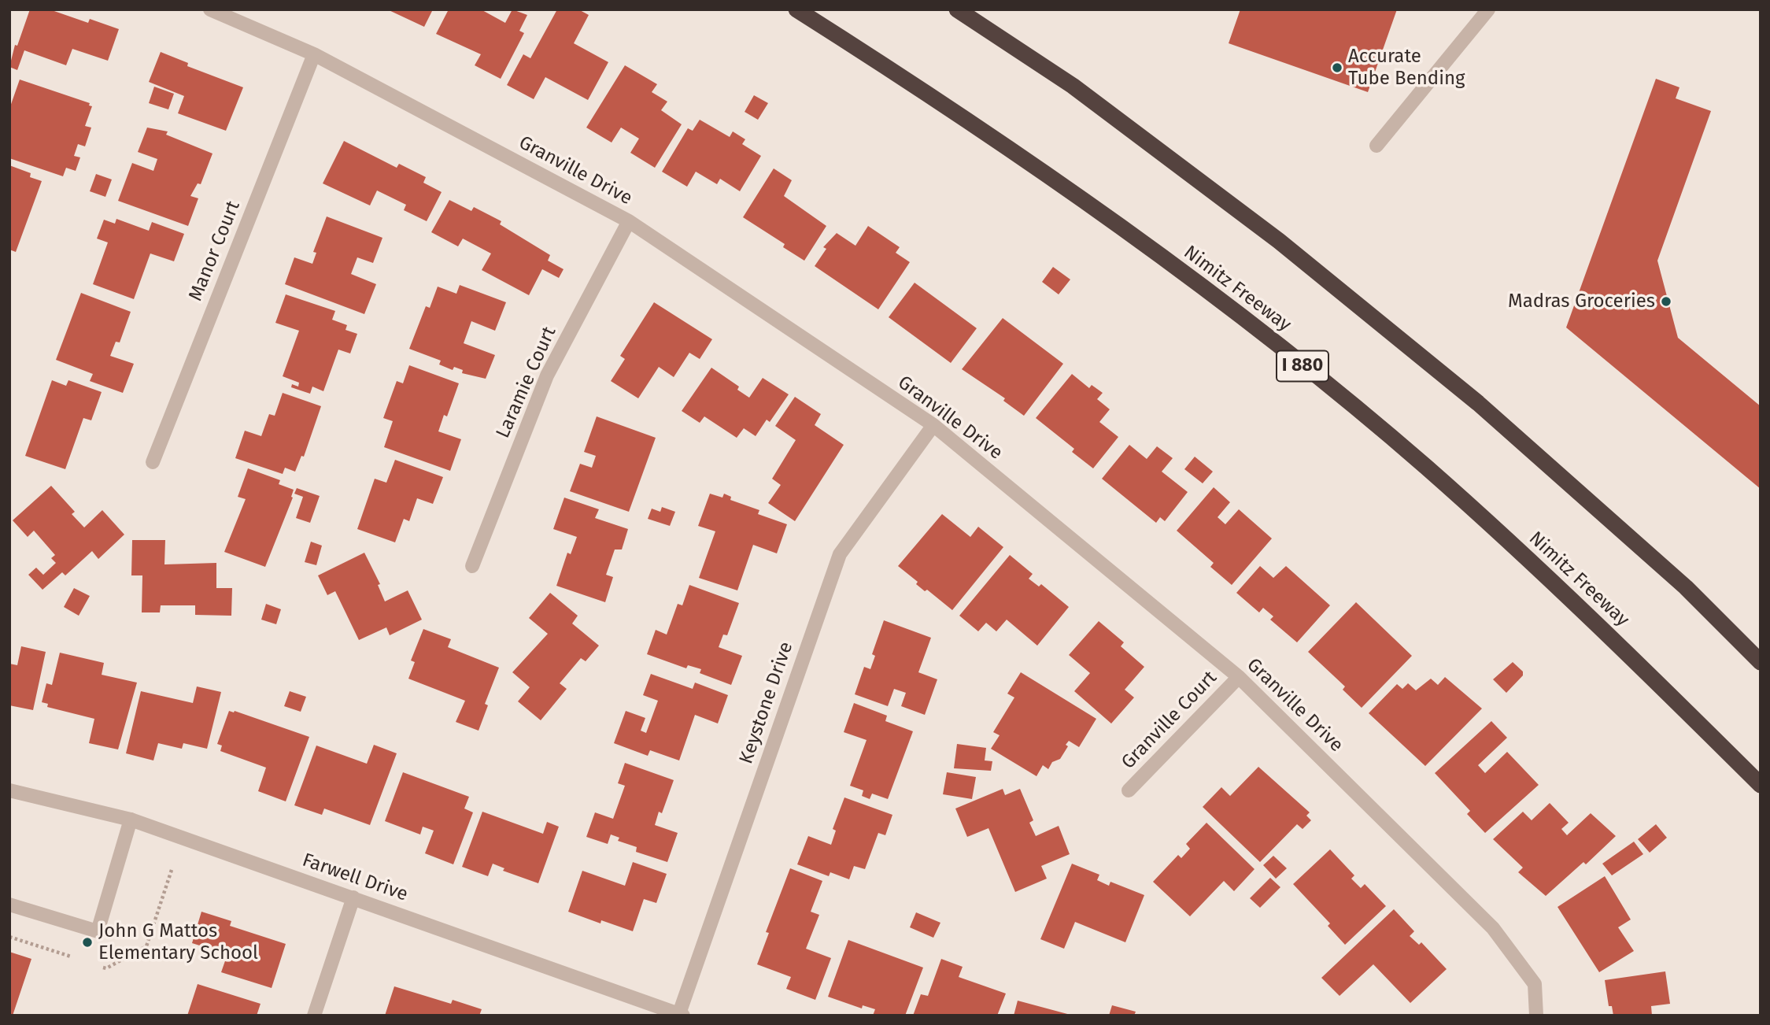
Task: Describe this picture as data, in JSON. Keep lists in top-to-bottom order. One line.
{"streets":{"highway":["Nimitz Freeway","I 880"],"street":["Granville Drive","Manor Court","Laramie Court","Keystone Drive","Granville Court","Farwell Drive"]},"crossings":[["Granville Drive","Manor Court"],["Granville Drive","Laramie Court"],["Granville Drive","Keystone Drive"],["Granville Drive","Granville Court"],["Keystone Drive","Farwell Drive"]],"places":["Accurate Tube Bending","Madras Groceries","John G Mattos Elementary School"]}
